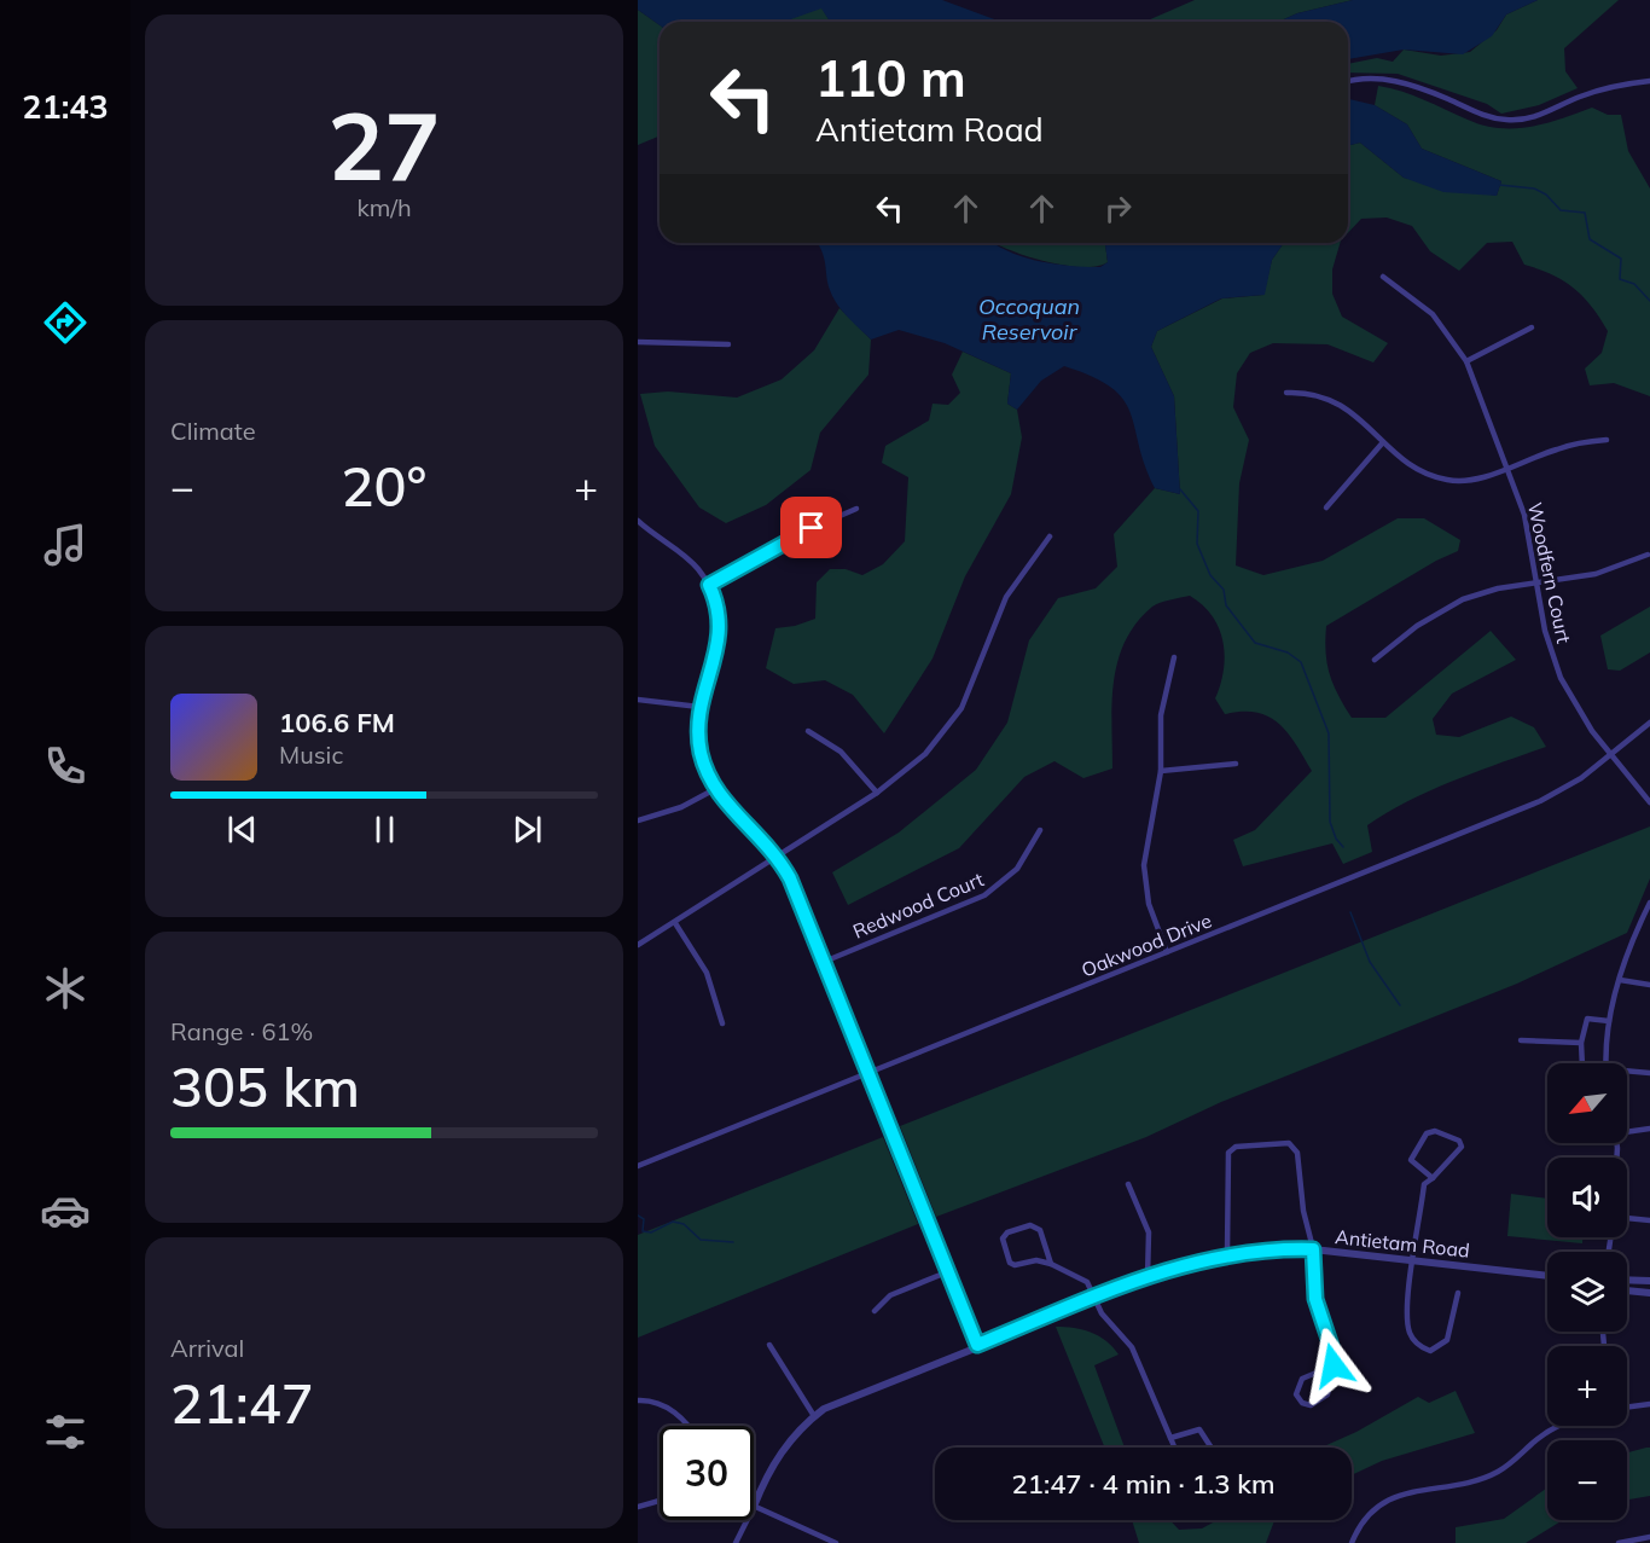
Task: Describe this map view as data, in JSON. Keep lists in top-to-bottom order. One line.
{"streets":{"street":["Woodfern Court","Redwood Court","Oakwood Drive","Antietam Road"]},"crossings":[["Woodfern Court","Oakwood Drive"]],"water":["Occoquan Reservoir"],"north":"bottom left","page":{"tabs":"21:43","tile":[["27","km/h"],"Climate",["Range · 61%","305 km"],["Arrival","21:47"]],"turn":["110 m","Antietam Road"],"heat":["−","20°","+"],"song":["106.6 FM","Music"],"map_buttons":["+","−"],"limit":"30","trip":"21:47 · 4 min · 1.3 km"}}
